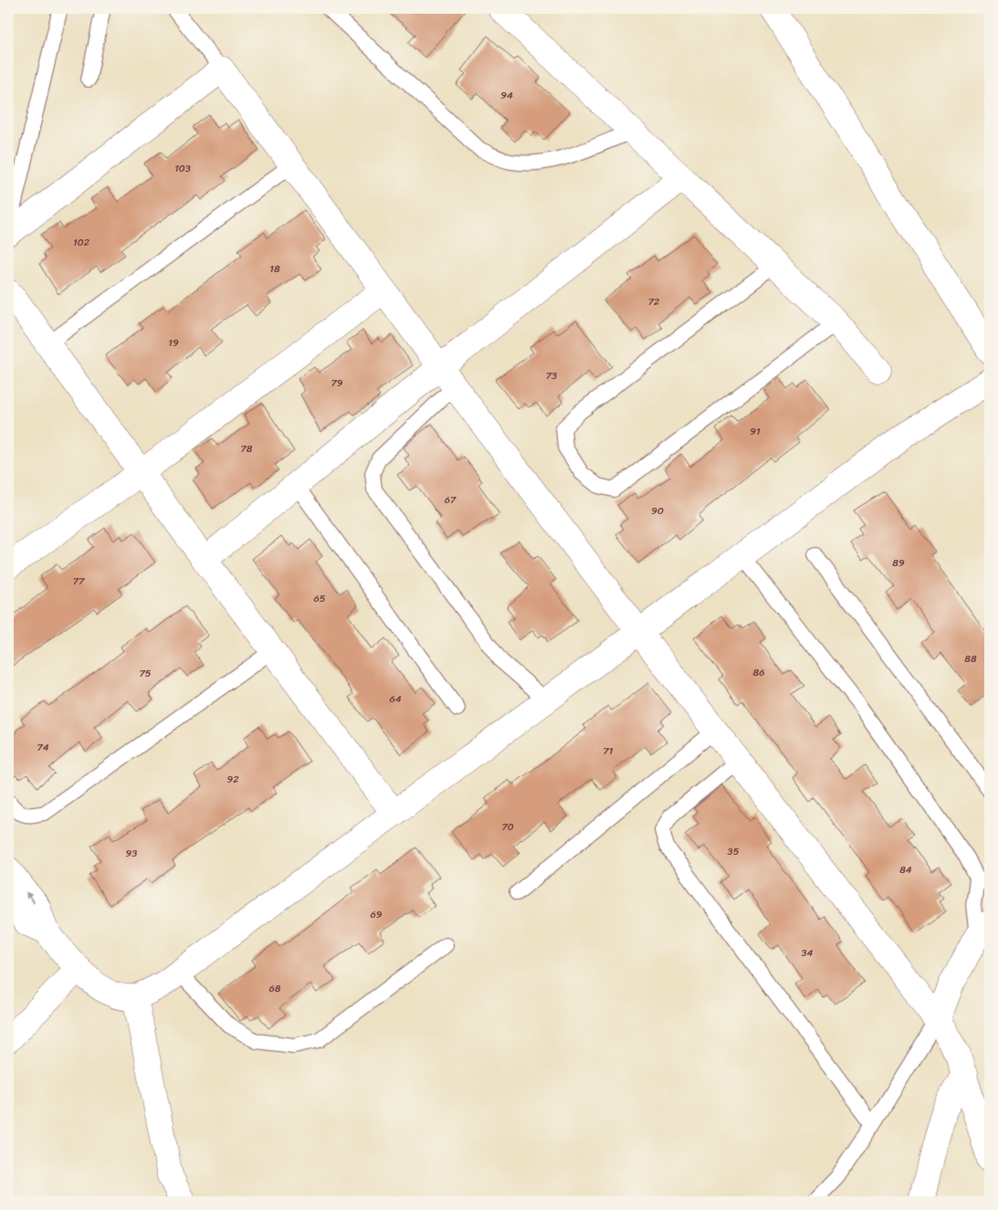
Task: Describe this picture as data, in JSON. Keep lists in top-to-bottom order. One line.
{"house_numbers":["94","103","102","18","72","19","73","79","91","78","67","90","89","77","65","88","86","75","64","74","71","92","70","35","93","84","69","34","68"]}
